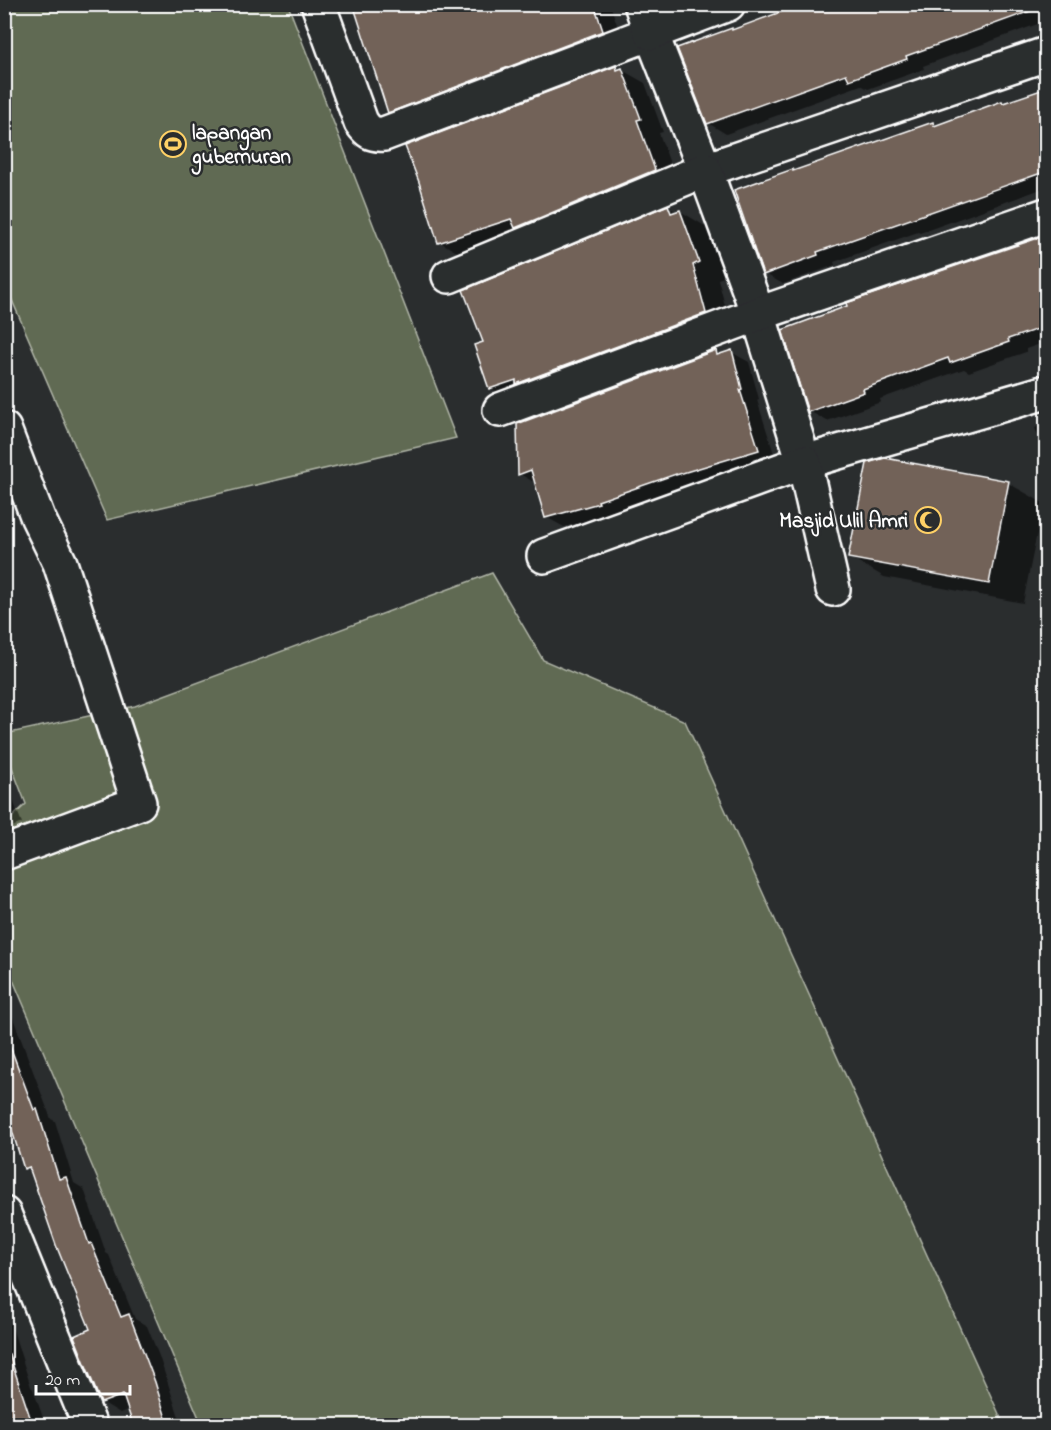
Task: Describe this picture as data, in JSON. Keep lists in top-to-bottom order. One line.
{"places":{"sports":["lapangan gubernuran"],"mosque":["Masjid Ulil Amri"]},"scale_bar":"20 m"}
